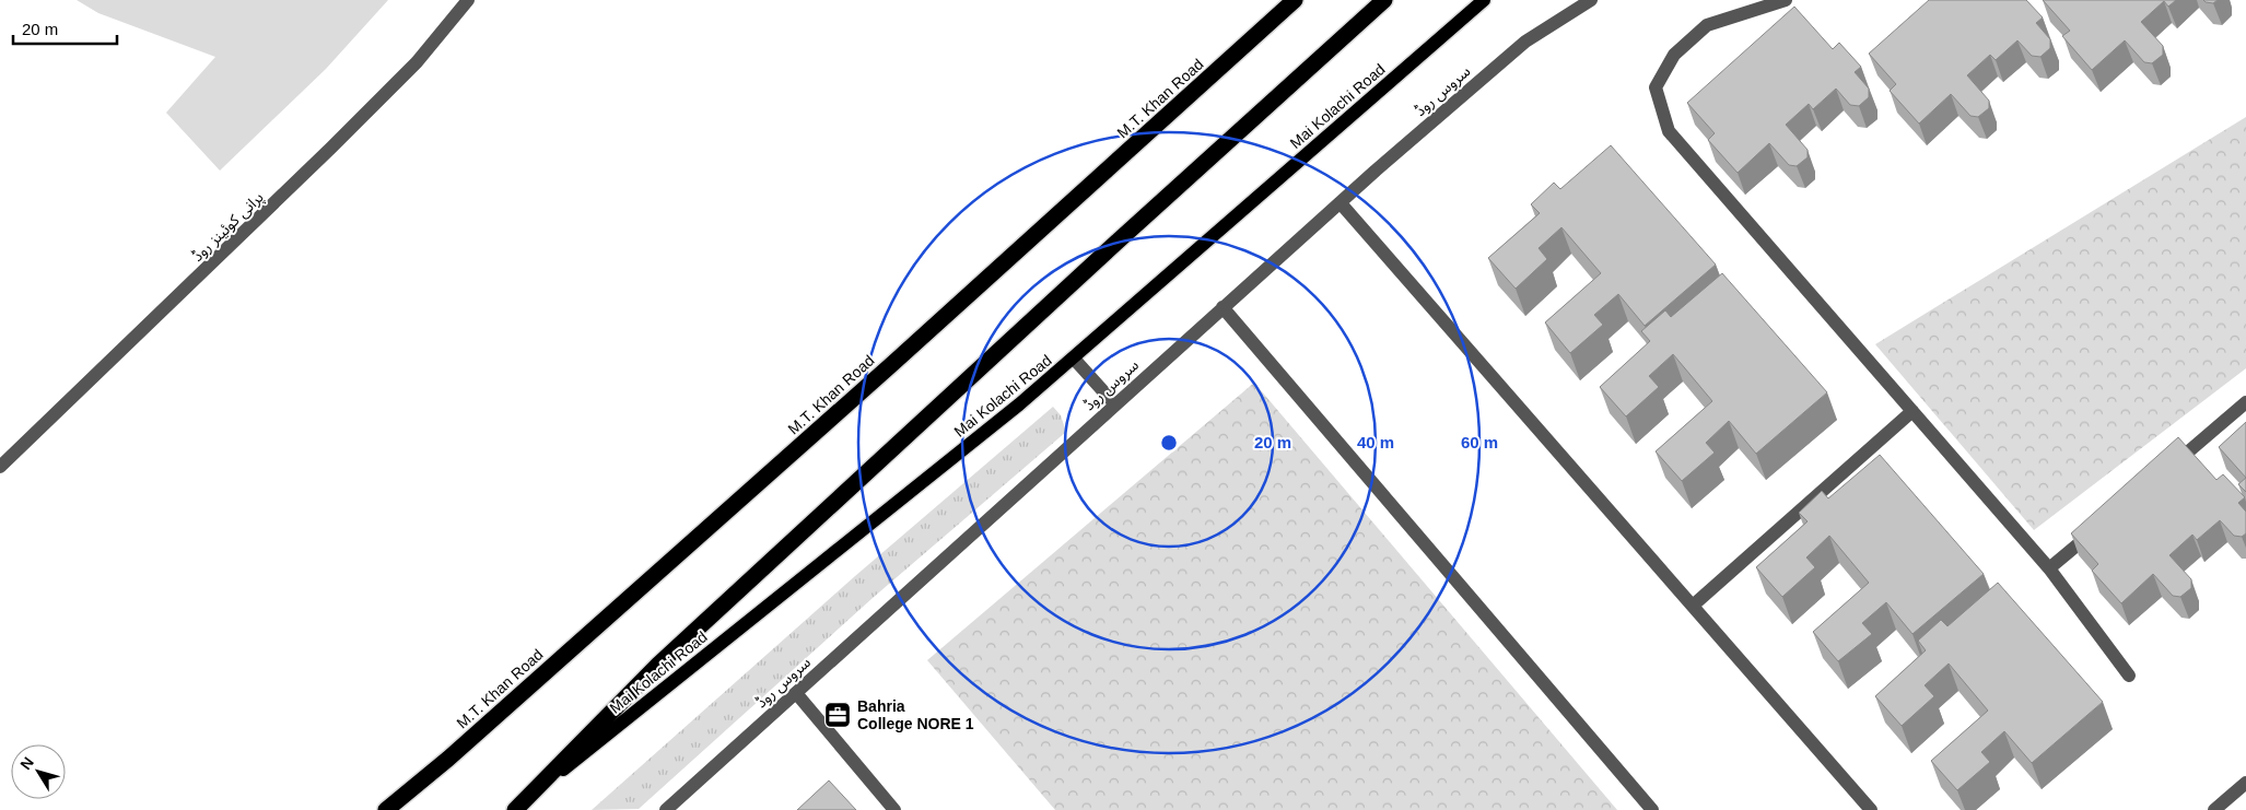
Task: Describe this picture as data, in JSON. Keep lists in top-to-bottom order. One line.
{"streets":{"highway":["M.T. Khan Road"],"main road":["Mai Kolachi Road"],"street":["سروس روڈ","پرانی کوئینز روڈ"]},"places":{"office":["Bahria College NORE 1"]},"scale_bar":"20 m","north":"top left","rings":["20 m","40 m","60 m"]}
